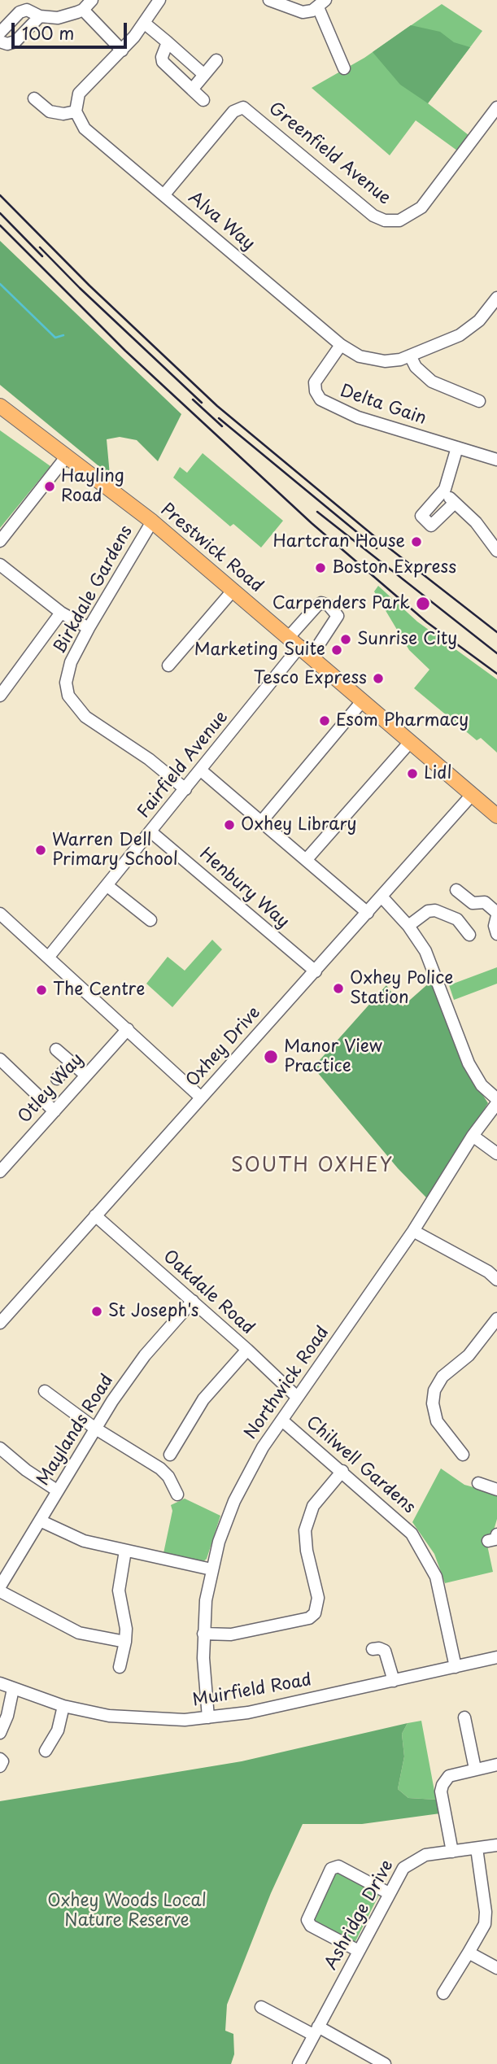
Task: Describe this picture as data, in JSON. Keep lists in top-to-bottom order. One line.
{"streets":{"main road":["Prestwick Road"],"street":["Greenfield Avenue","Alva Way","Delta Gain","Birkdale Gardens","Fairfield Avenue","Henbury Way","Oxhey Drive","Otley Way","Oakdale Road","Northwick Road","Maylands Road","Chilwell Gardens","Muirfield Road","Ashridge Drive"]},"crossings":[["Greenfield Avenue","Alva Way"],["Alva Way","Delta Gain"],["Prestwick Road","Birkdale Gardens"],["Prestwick Road","Fairfield Avenue"],["Prestwick Road","Oxhey Drive"],["Birkdale Gardens","Fairfield Avenue"],["Fairfield Avenue","Henbury Way"],["Henbury Way","Oxhey Drive"],["Oxhey Drive","Oakdale Road"],["Oakdale Road","Northwick Road"],["Oakdale Road","Maylands Road"],["Northwick Road","Chilwell Gardens"],["Northwick Road","Muirfield Road"],["Chilwell Gardens","Muirfield Road"]],"districts":["SOUTH OXHEY"],"parks":["Oxhey Woods Local Nature Reserve"],"places":["Hayling Road","Hartcran House","Boston Express","Carpenders Park","Sunrise City","Marketing Suite","Tesco Express","Esom Pharmacy","Lidl","Oxhey Library","Warren Dell Primary School","Oxhey Police Station","The Centre","Manor View Practice","St Joseph's"],"scale_bar":"100 m"}
